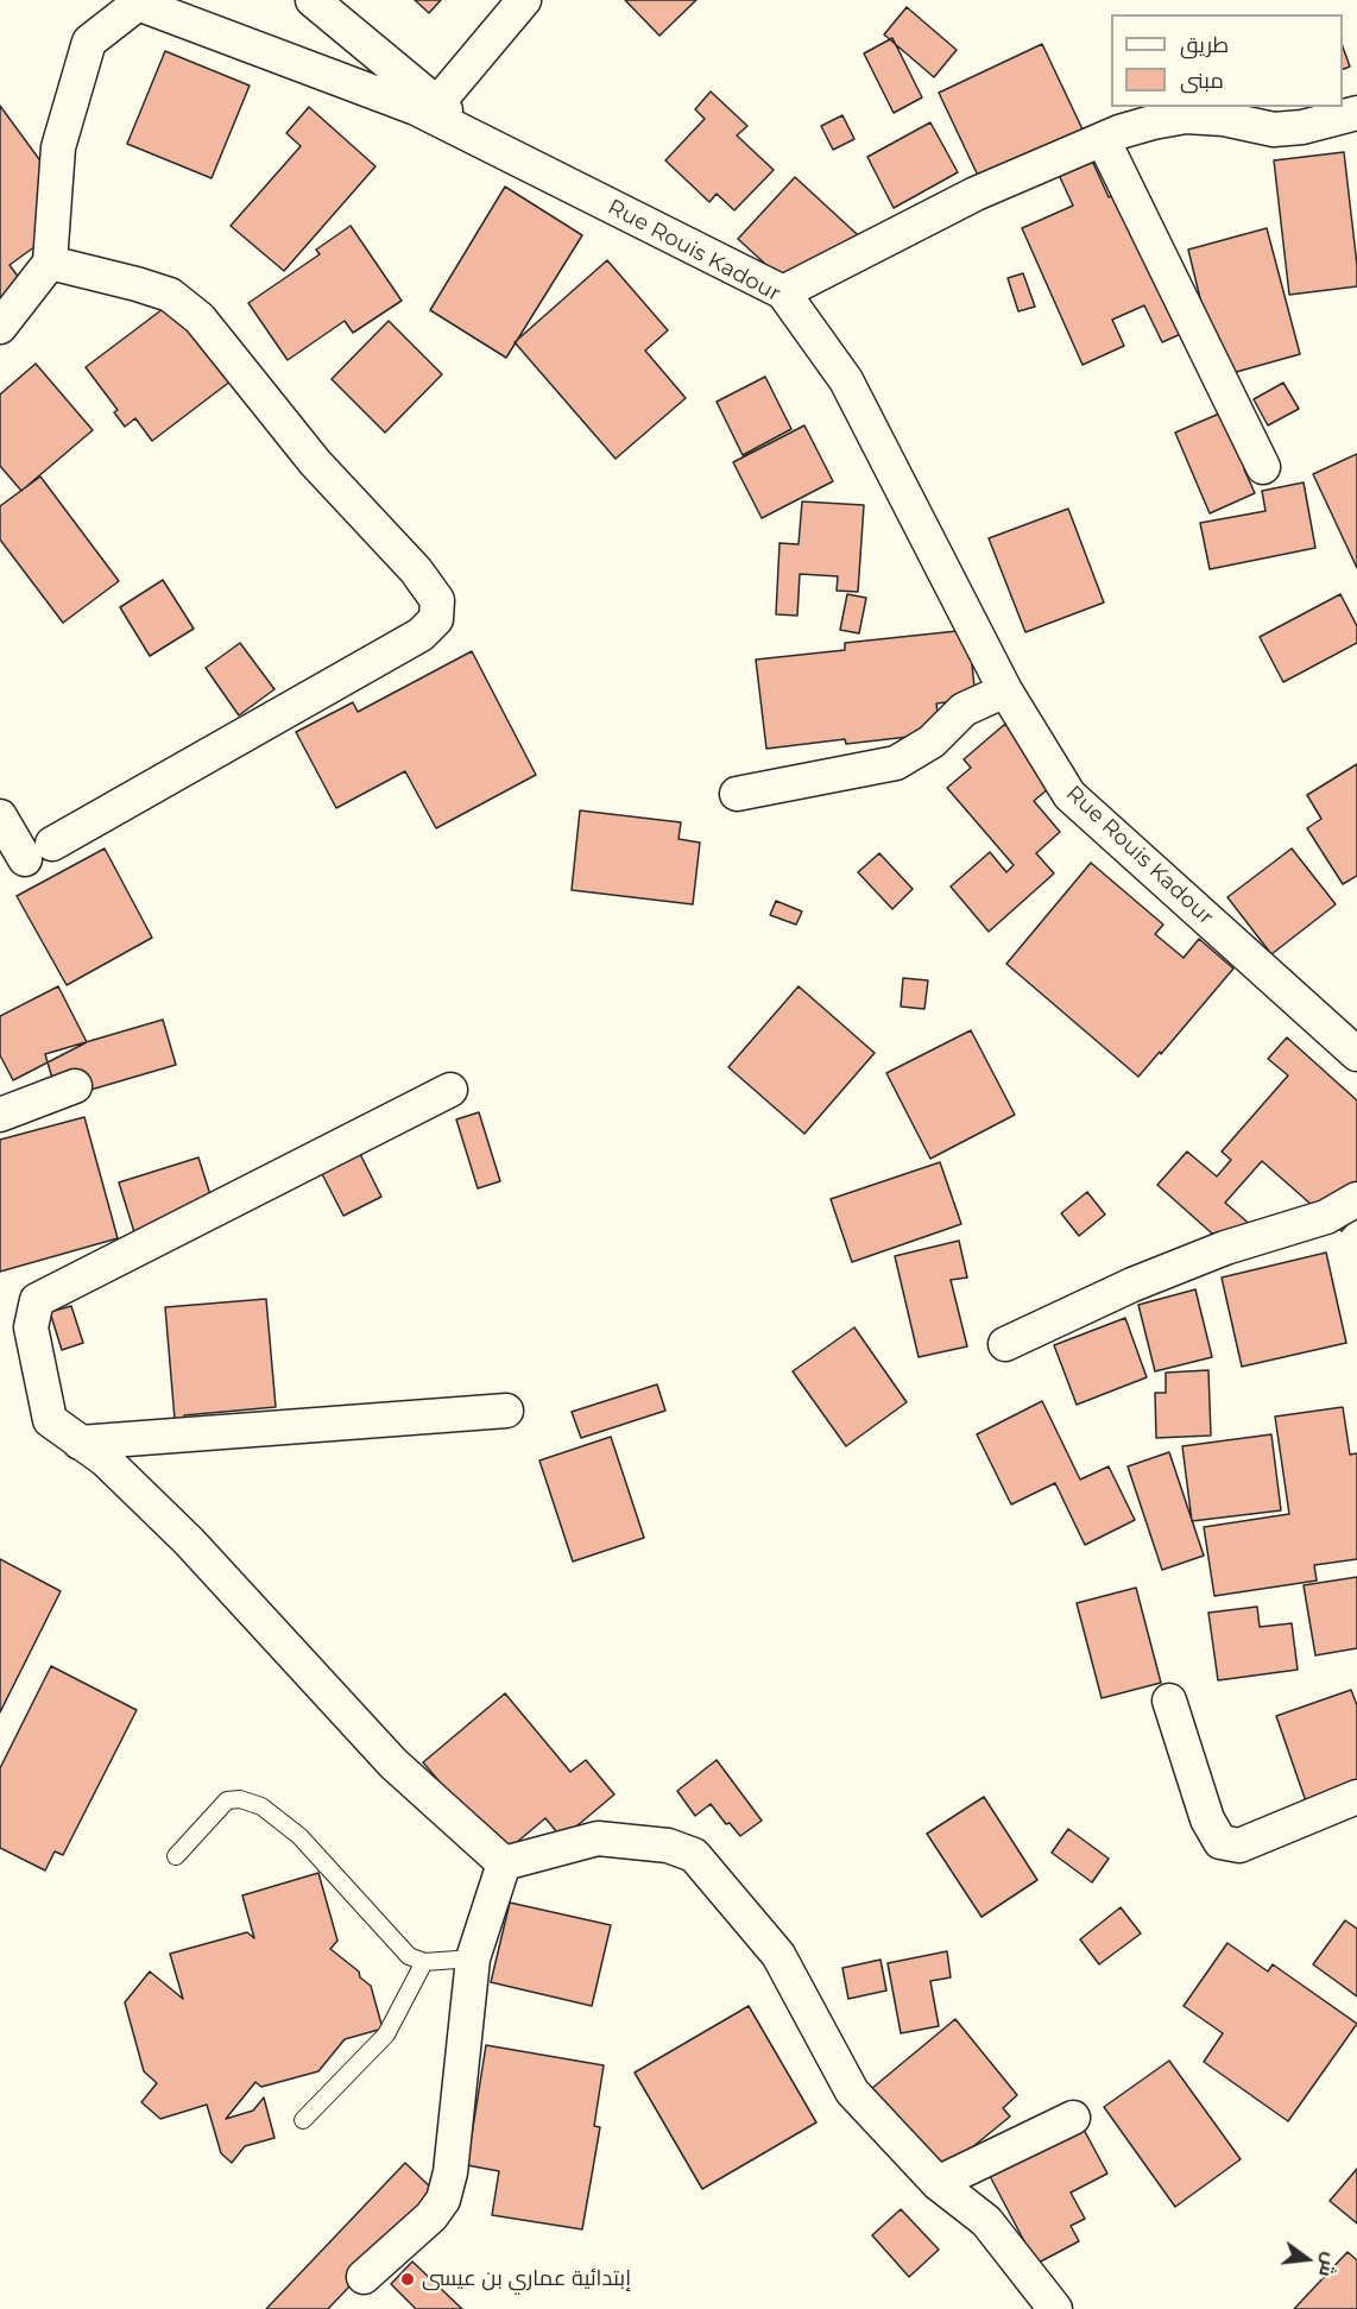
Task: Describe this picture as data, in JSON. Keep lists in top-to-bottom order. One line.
{"streets":{"street":["Rue Rouis Kadour"]},"places":["إبتدائية عماري بن عيسى"],"legend":["طريق","مبنى"],"north":"right"}
